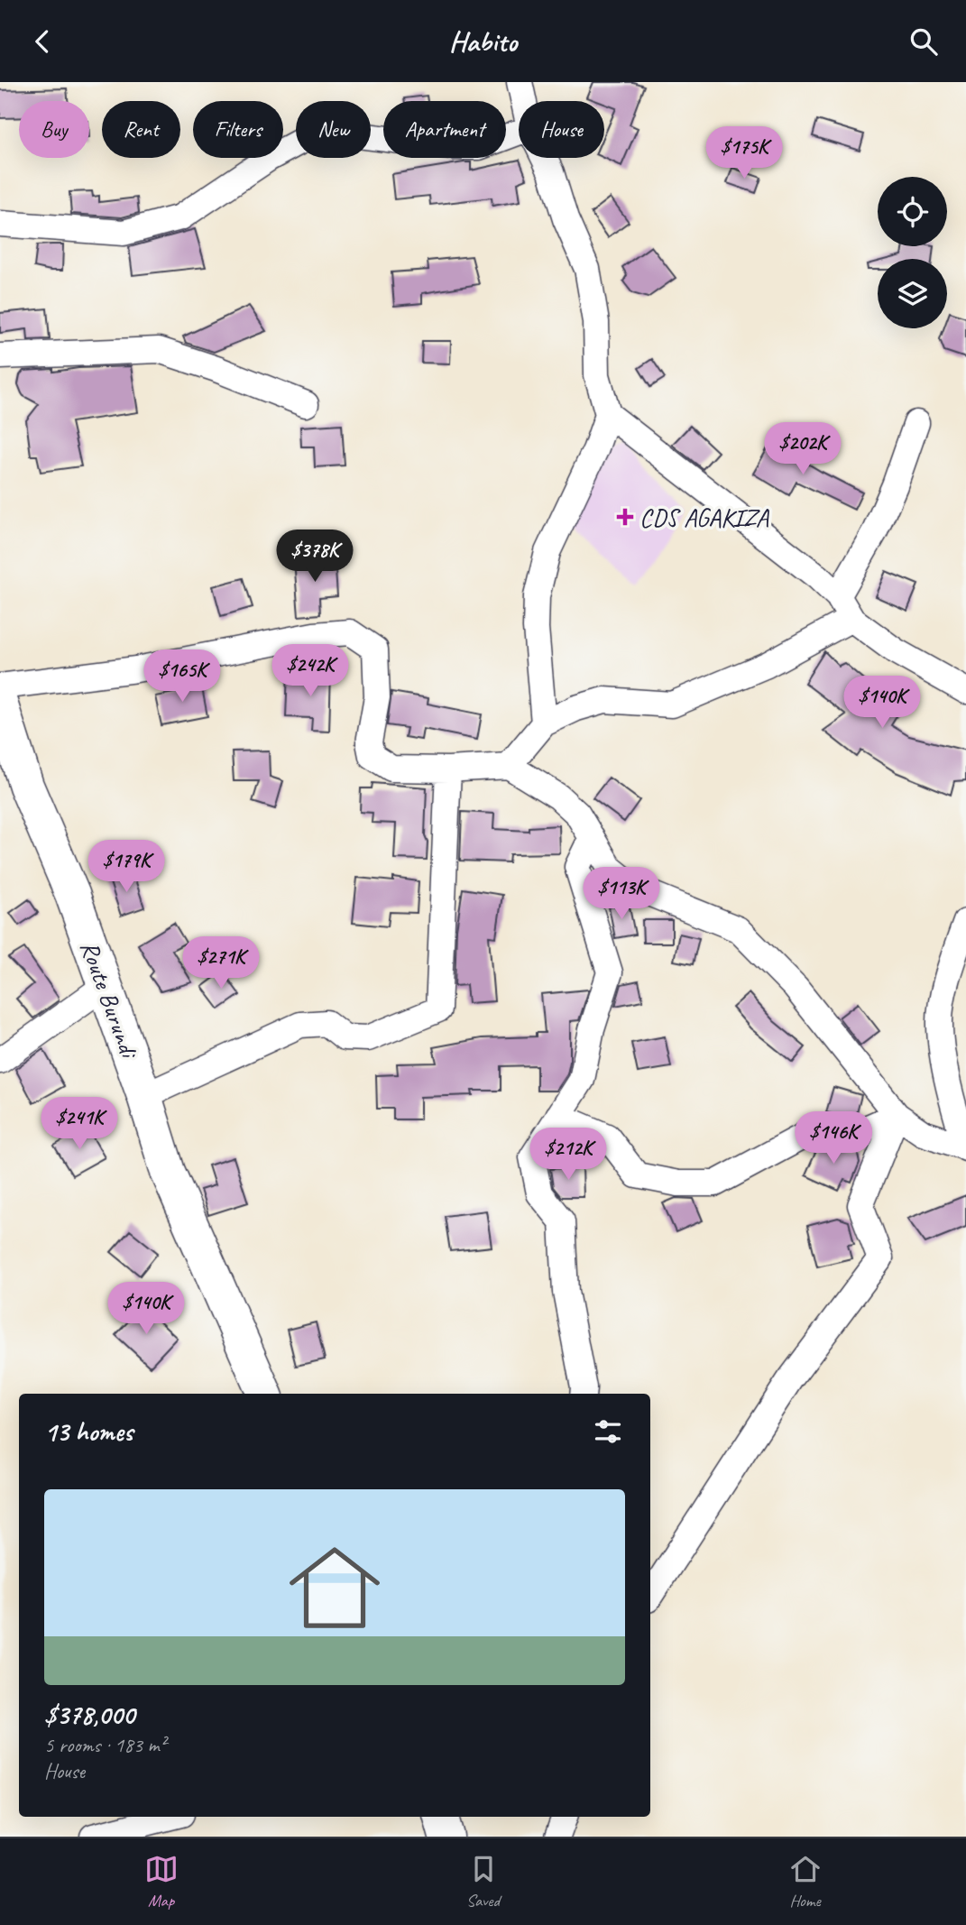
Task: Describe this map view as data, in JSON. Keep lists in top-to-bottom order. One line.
{"streets":{"main road":["Route Burundi"]},"places":{"health":["CDS AGAKIZA"]},"page":{"header":"Habito","chip":["Buy","Rent","Filters","New","Apartment","House"],"price":["$175K","$202K","$378K","$242K","$165K","$140K","$179K","$113K","$271K","$241K","$146K","$212K","$140K"],"heading":"13 homes","list":[{"name":"$378,000","note":"5 rooms · 183 m² · House"}],"tabs":["Map","Saved","Home"]}}
